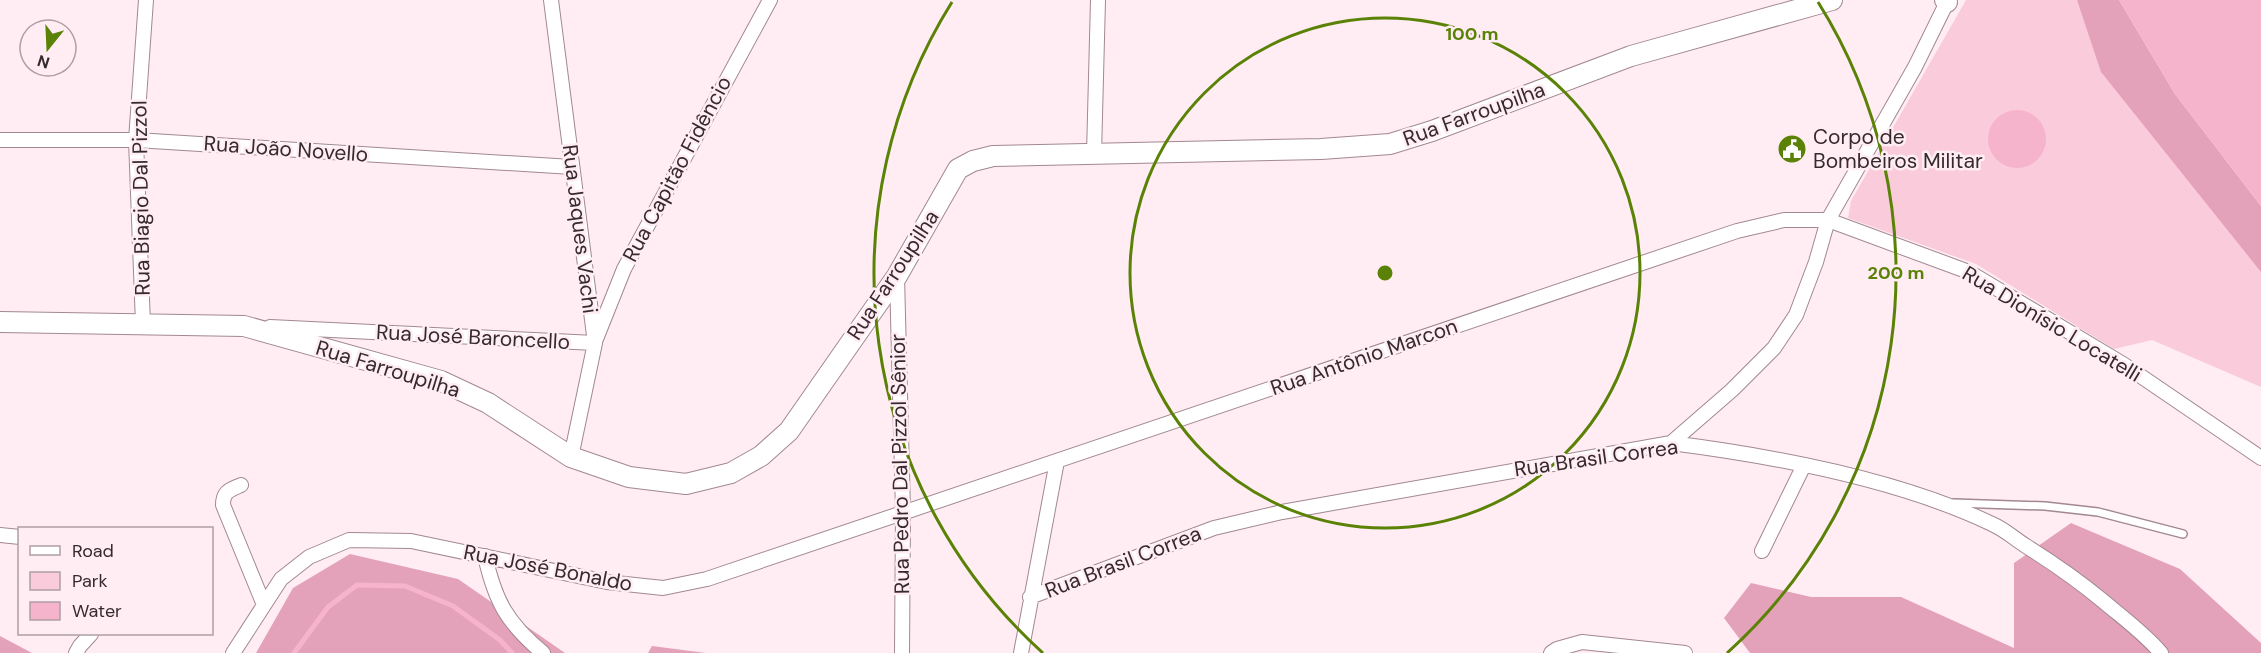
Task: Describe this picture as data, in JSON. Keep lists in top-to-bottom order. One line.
{"streets":{"street":["Rua Farroupilha","Rua João Novello","Rua Capitão Fidêncio","Rua Biagio Dal Pizzol","Rua Jaques Vachi","Rua Dionísio Locatelli","Rua José Baroncello","Rua Antônio Marcon","Rua Brasil Correa","Rua Pedro Dal Pizzol Sênior","Rua José Bonaldo"]},"crossings":[["Rua Farroupilha","Rua Biagio Dal Pizzol"],["Rua Farroupilha","Rua Jaques Vachi"],["Rua Farroupilha","Rua José Baroncello"],["Rua Farroupilha","Rua Pedro Dal Pizzol Sênior"],["Rua João Novello","Rua Biagio Dal Pizzol"],["Rua João Novello","Rua Jaques Vachi"],["Rua Capitão Fidêncio","Rua Jaques Vachi"],["Rua Capitão Fidêncio","Rua José Baroncello"],["Rua Jaques Vachi","Rua José Baroncello"],["Rua Dionísio Locatelli","Rua Antônio Marcon"],["Rua Antônio Marcon","Rua Pedro Dal Pizzol Sênior"],["Rua Antônio Marcon","Rua José Bonaldo"],["Rua Pedro Dal Pizzol Sênior","Rua José Bonaldo"]],"places":{"public building":["Corpo de Bombeiros Militar"]},"legend":["Road","Park","Water"],"north":"bottom","rings":["100 m","200 m"]}
